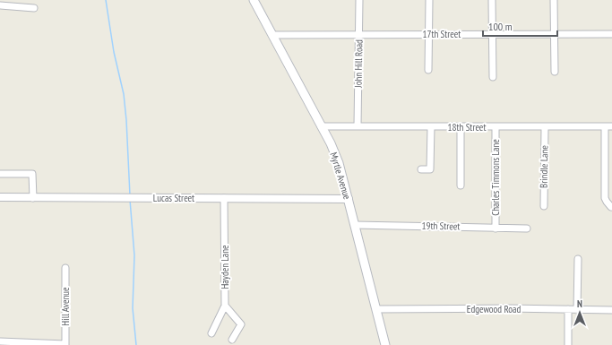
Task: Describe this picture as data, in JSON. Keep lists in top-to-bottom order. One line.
{"streets":{"main road":["Myrtle Avenue"],"street":["17th Street","John Hill Road","18th Street","Brindle Lane","Charles Timmons Lane","Lucas Street","19th Street","Hayden Lane","Hill Avenue","Edgewood Road"]},"crossings":[["17th Street","John Hill Road"],["17th Street","Myrtle Avenue"],["John Hill Road","18th Street"],["18th Street","Brindle Lane"],["18th Street","Myrtle Avenue"],["18th Street","Charles Timmons Lane"],["Myrtle Avenue","Lucas Street"],["Myrtle Avenue","19th Street"],["Myrtle Avenue","Edgewood Road"],["Charles Timmons Lane","19th Street"],["Lucas Street","Hayden Lane"]],"scale_bar":"100 m","north":"top"}
